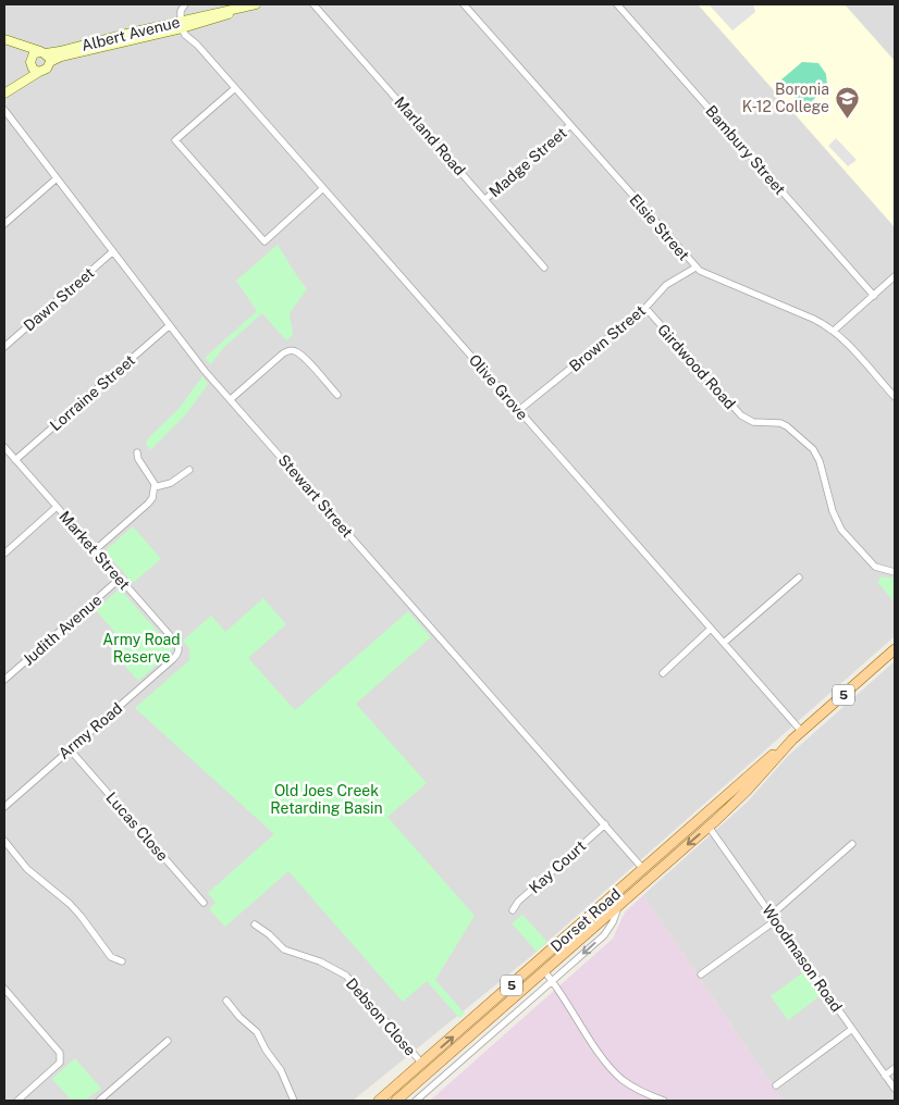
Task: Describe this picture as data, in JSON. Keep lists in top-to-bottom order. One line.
{"streets":{"main road":["Albert Avenue","5","Dorset Road"],"street":["Marland Road","Bambury Street","Madge Street","Elsie Street","Dawn Street","Brown Street","Girdwood Road","Olive Grove","Lorraine Street","Stewart Street","Market Street","Judith Avenue","Army Road","Lucas Close","Kay Court","Woodmason Road","Debson Close"]},"crossings":[["Albert Avenue","Olive Grove"],["Marland Road","Madge Street"],["Madge Street","Elsie Street"],["Elsie Street","Brown Street"],["Dawn Street","Stewart Street"],["Brown Street","Girdwood Road"],["Brown Street","Olive Grove"],["Olive Grove","Dorset Road"],["Lorraine Street","Stewart Street"],["Lorraine Street","Market Street"],["Stewart Street","Kay Court"],["Stewart Street","Dorset Road"],["Market Street","Judith Avenue"],["Market Street","Army Road"],["Army Road","Lucas Close"],["Dorset Road","Woodmason Road"],["Dorset Road","Debson Close"]],"parks":["Army Road Reserve","Old Joes Creek Retarding Basin"],"places":{"school or university":["Boronia K-12 College"]}}
